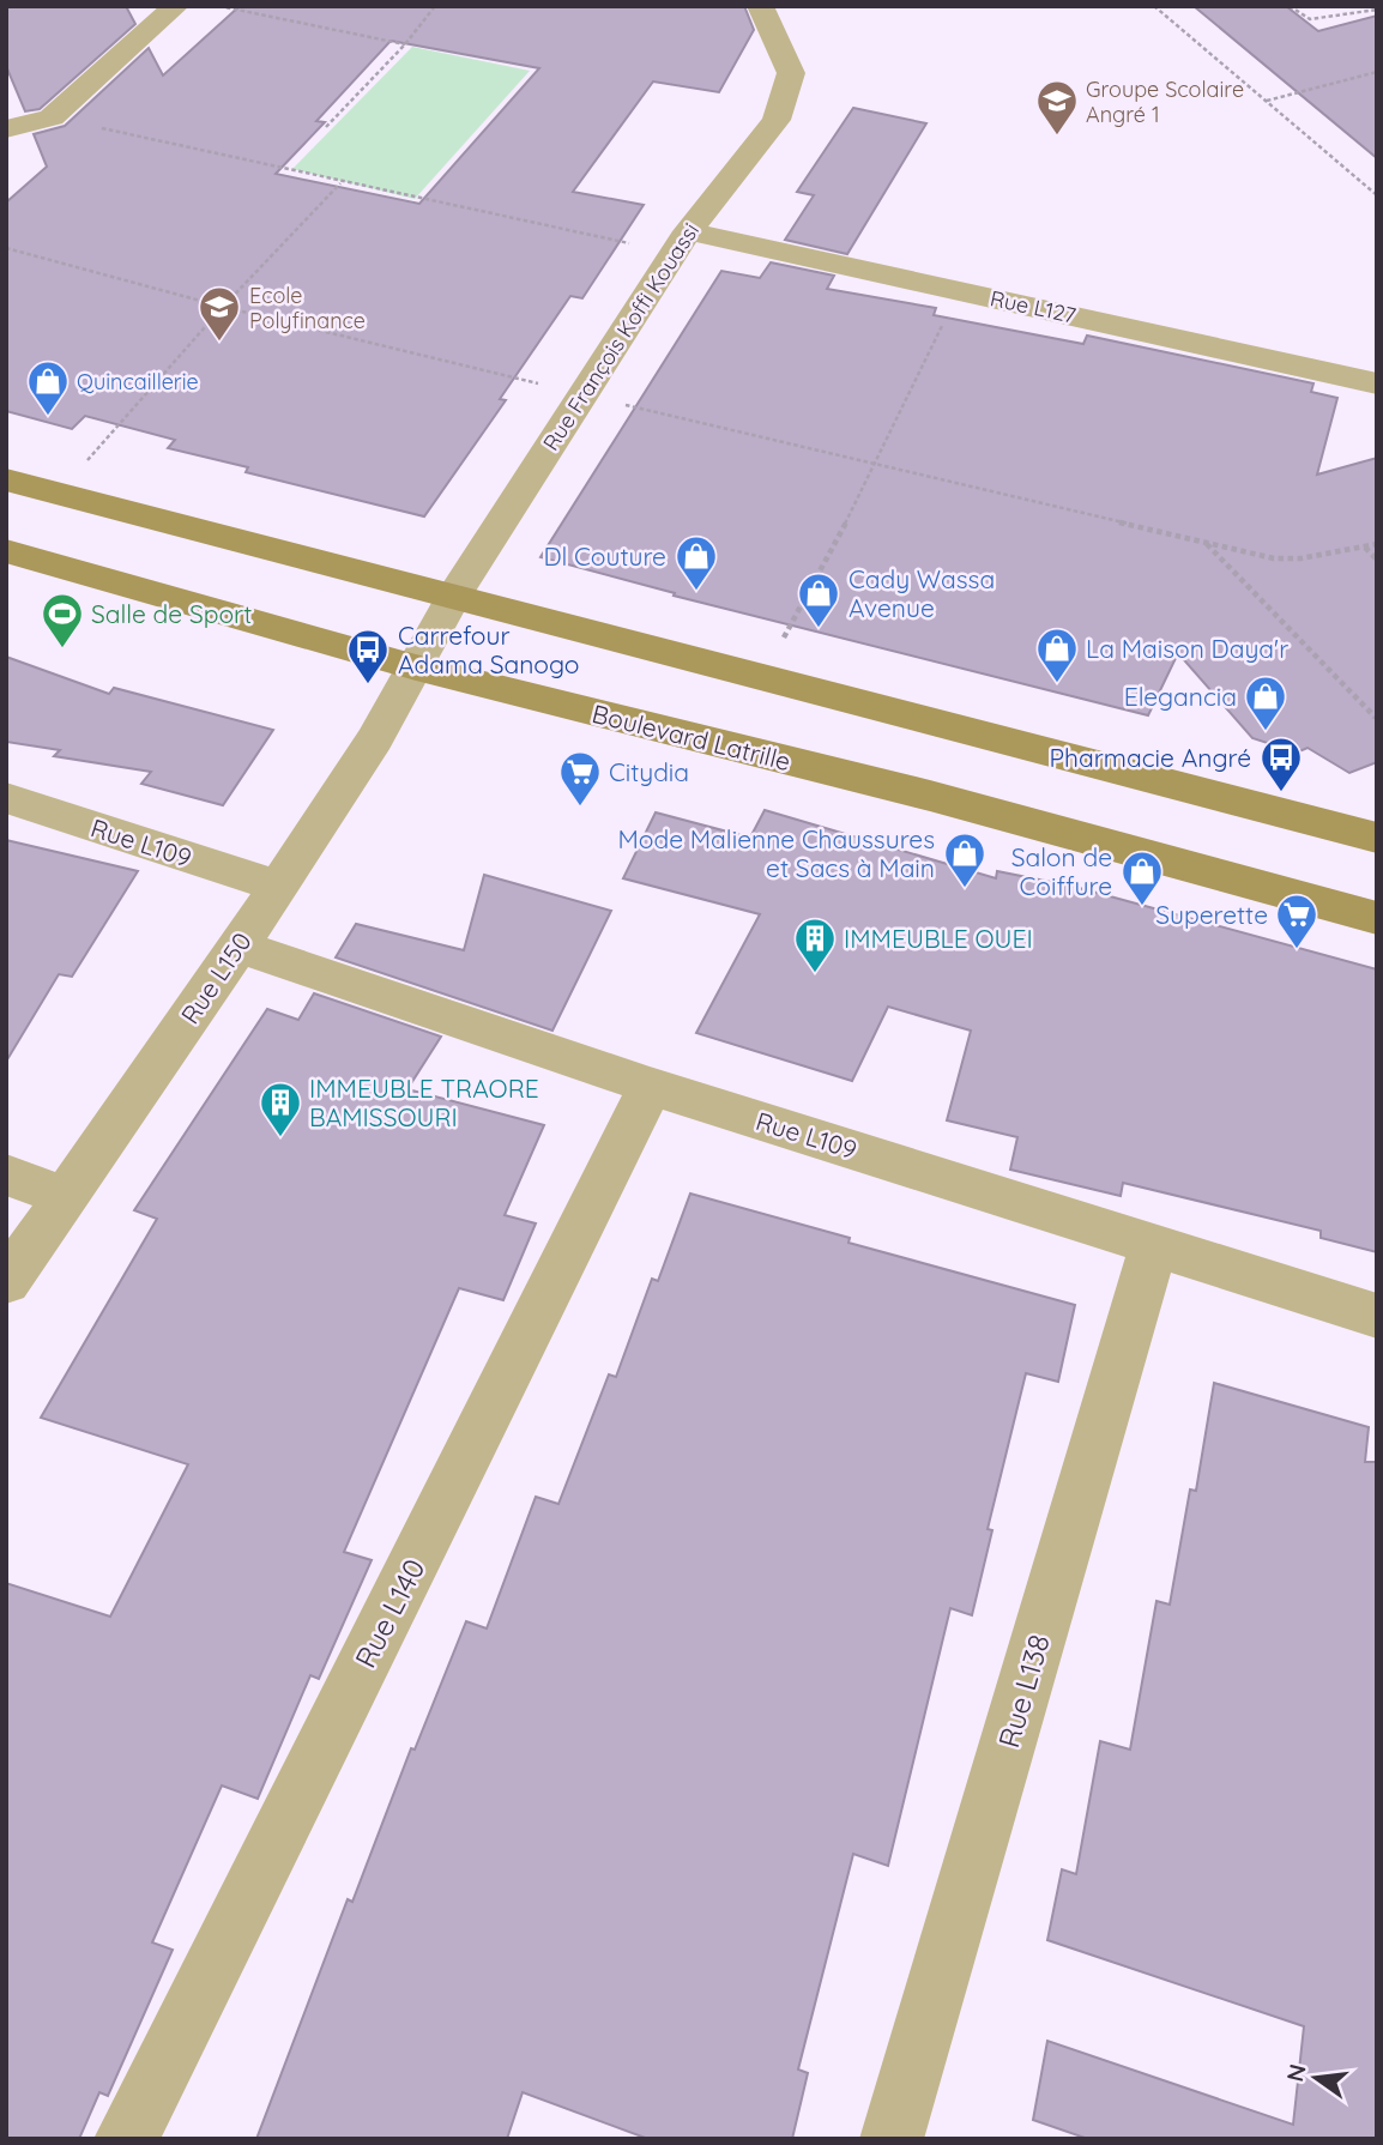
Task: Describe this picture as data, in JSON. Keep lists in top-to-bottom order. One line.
{"streets":{"main road":["Boulevard Latrille"],"street":["Rue L127","Rue François Koffi Kouassi","Rue L109","Rue L150","Rue L140","Rue L138"]},"crossings":[["Rue L127","Rue François Koffi Kouassi"],["Rue François Koffi Kouassi","Boulevard Latrille"],["Rue François Koffi Kouassi","Rue L150"],["Boulevard Latrille","Rue L150"],["Rue L109","Rue L150"],["Rue L109","Rue L140"],["Rue L109","Rue L138"]],"places":{"school or university":["Groupe Scolaire Angré 1","Ecole Polyfinance"],"shop":["Quincaillerie","Dl Couture","Cady Wassa Avenue","La Maison Daya'r","Elegancia","Mode Malienne Chaussures et Sacs à Main","Salon de Coiffure"],"sports":["Salle de Sport"],"bus stop":["Carrefour Adama Sanogo","Pharmacie Angré"],"supermarket":["Citydia","Superette"],"building":["IMMEUBLE OUEI","IMMEUBLE TRAORE BAMISSOURI"]},"north":"left"}
